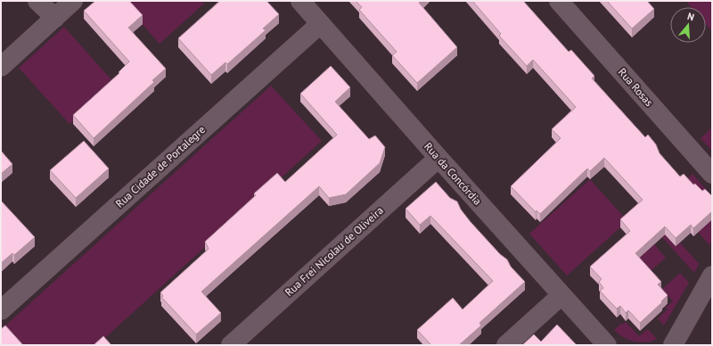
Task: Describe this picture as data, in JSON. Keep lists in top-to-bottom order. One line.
{"streets":{"street":["Rua Rosas","Rua Cidade de Portalegre","Rua da Concórdia","Rua Frei Nicolau de Oliveira"]},"crossings":[["Rua Cidade de Portalegre","Rua da Concórdia"],["Rua da Concórdia","Rua Frei Nicolau de Oliveira"]],"north":"top"}
